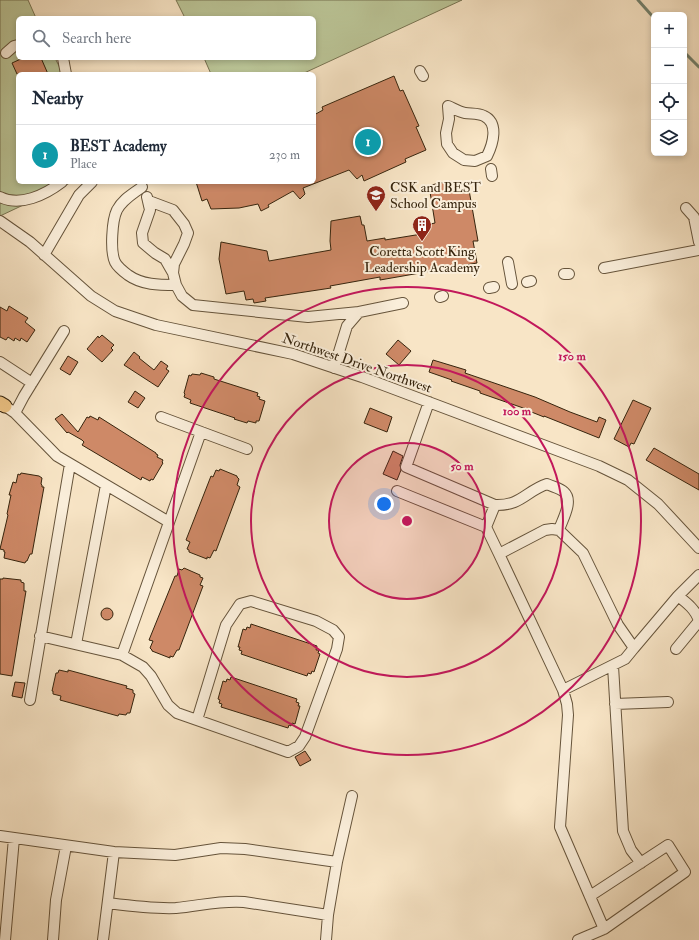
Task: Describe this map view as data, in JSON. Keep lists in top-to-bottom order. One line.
{"streets":{"street":["Northwest Drive Northwest"]},"places":{"school or university":["CSK and BEST School Campus"],"building":["Coretta Scott King Leadership Academy"]},"page":{"map_buttons":["+","−"],"search":"Search here","heading":"Nearby","list":[{"mark":"1","name":"BEST Academy","note":"Place","value":"230 m"}],"pins":"1"},"rings":["150 m","100 m","50 m"]}
